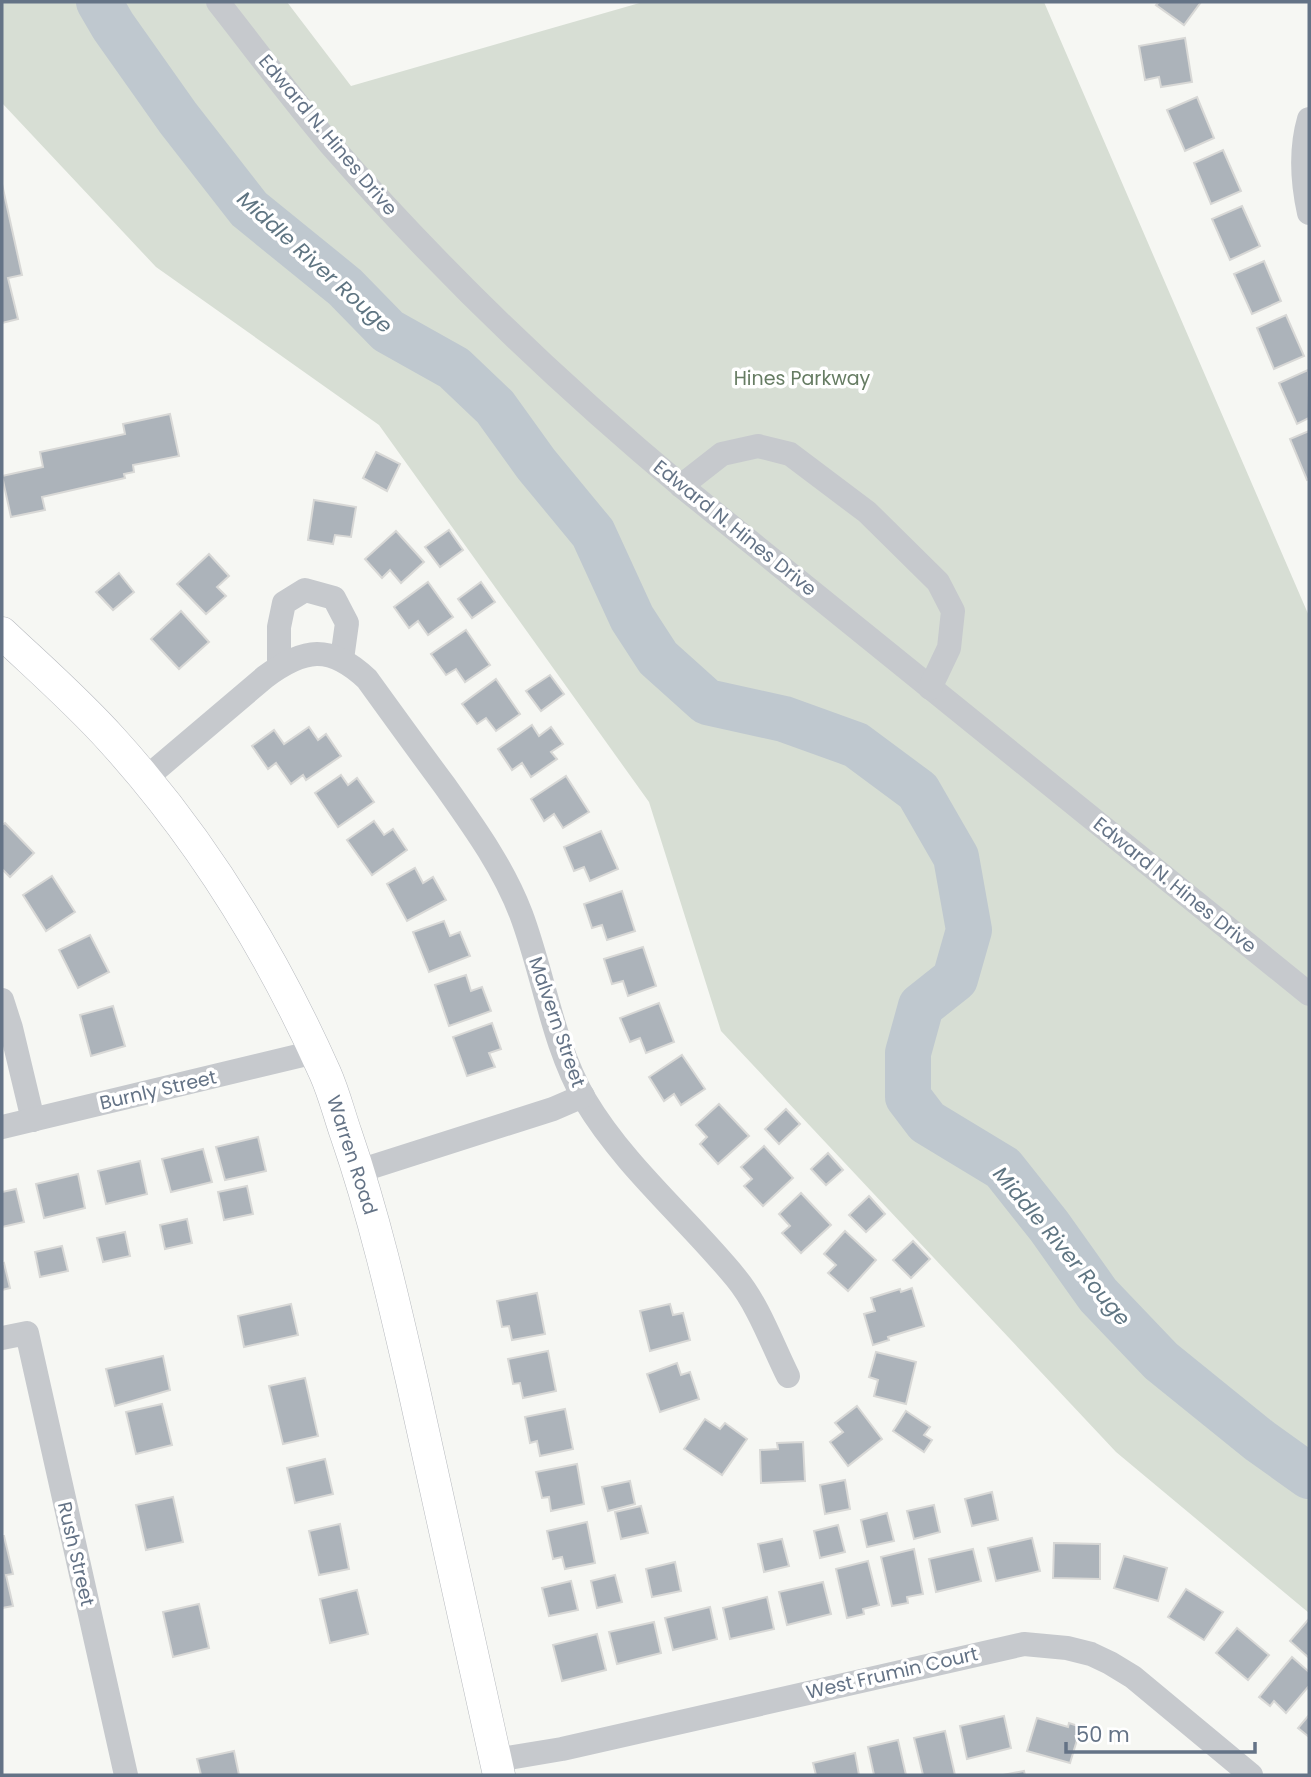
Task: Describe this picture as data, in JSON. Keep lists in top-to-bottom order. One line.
{"streets":{"main road":["Warren Road"],"street":["Edward N. Hines Drive","Malvern Street","Burnly Street","Rush Street","West Frumin Court"]},"crossings":[["Burnly Street","Warren Road"],["Warren Road","West Frumin Court"]],"water":["Middle River Rouge"],"parks":["Hines Parkway"],"scale_bar":"50 m"}
